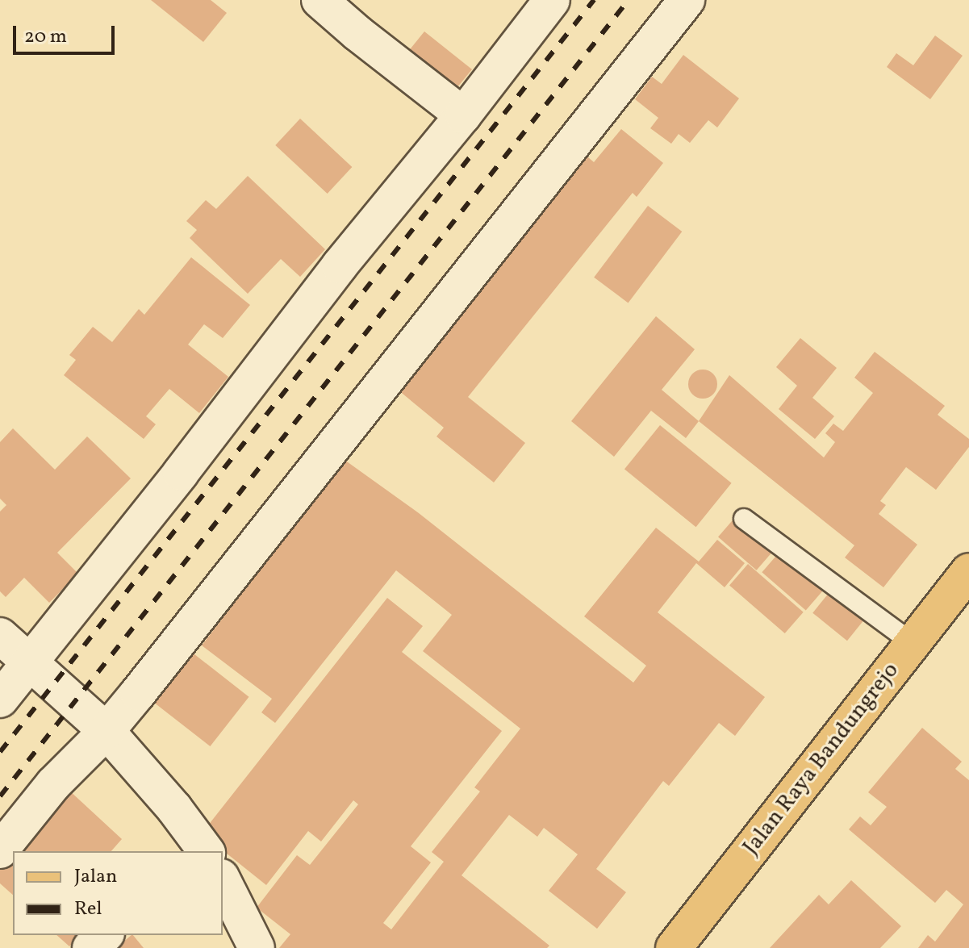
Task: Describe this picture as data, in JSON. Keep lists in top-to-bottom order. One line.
{"streets":{"main road":["Jalan Raya Bandungrejo"]},"legend":["Jalan","Rel"],"scale_bar":"20 m"}
